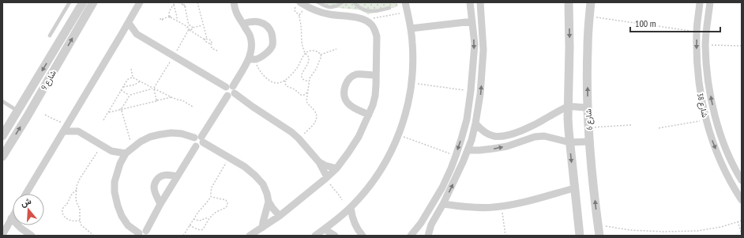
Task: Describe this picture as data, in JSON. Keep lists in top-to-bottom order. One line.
{"streets":{"street":["شارع 9","شارع 38","شارع 6"]},"scale_bar":"100 m","north":"top"}
